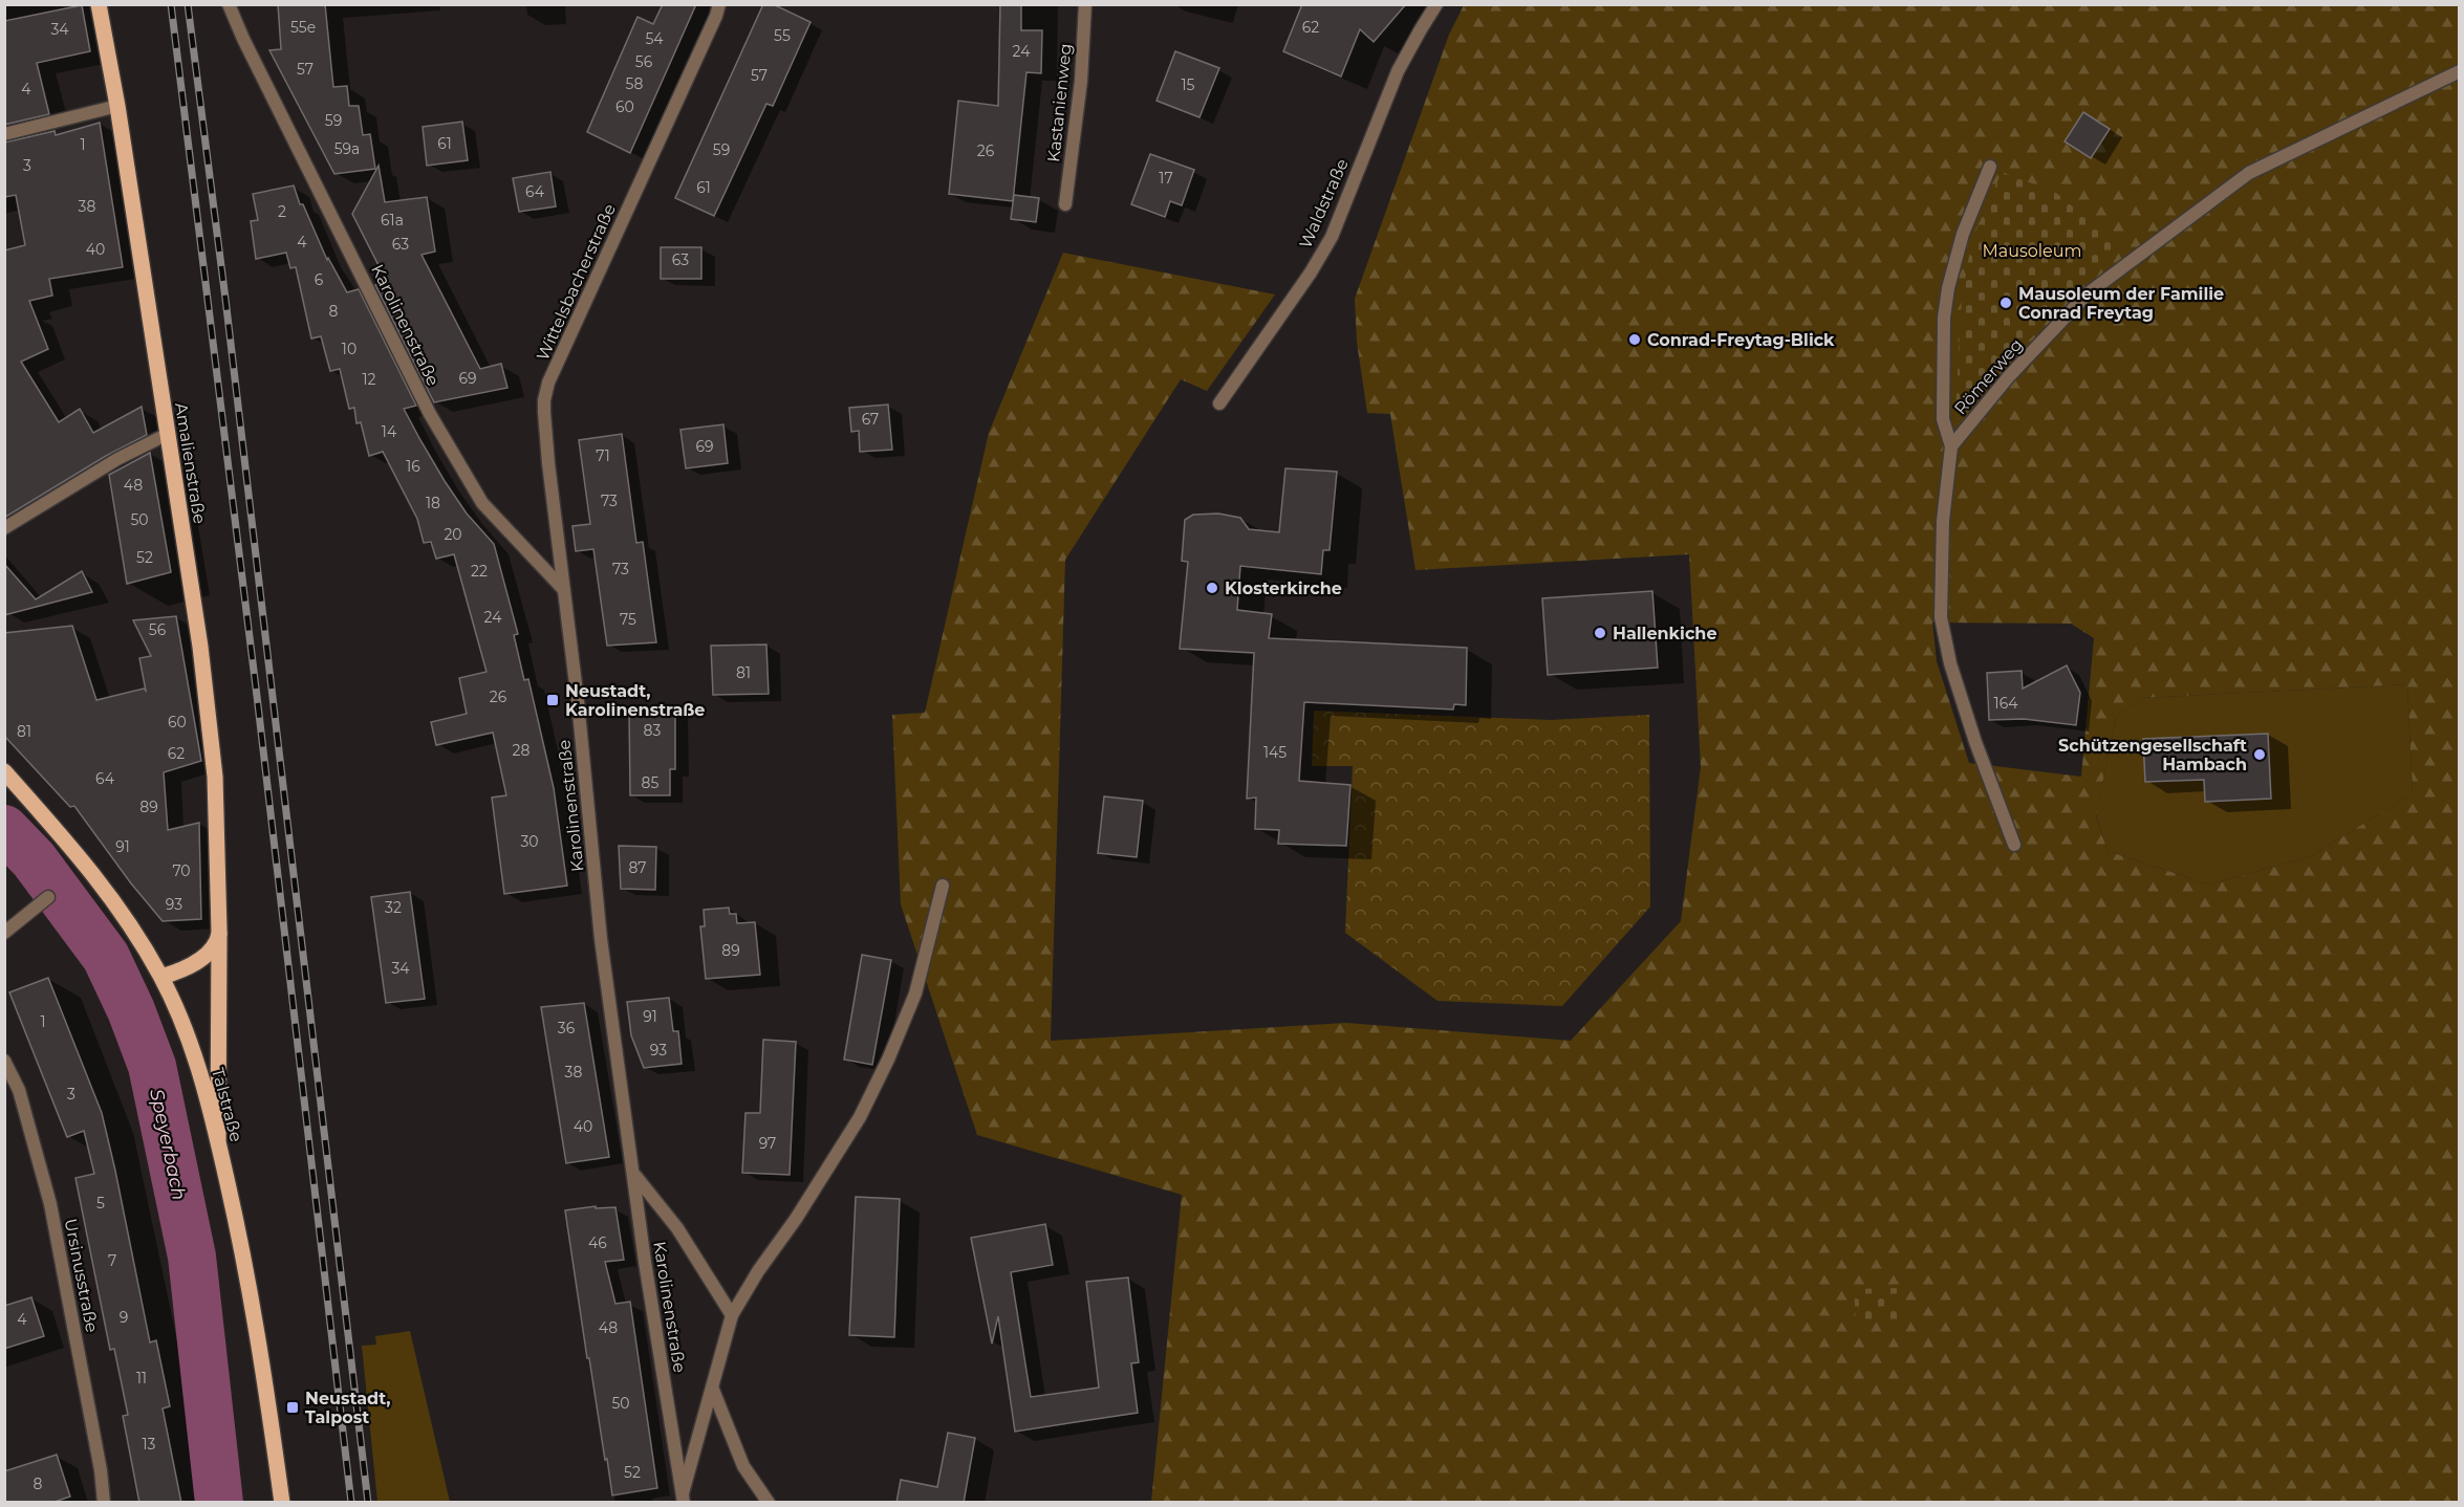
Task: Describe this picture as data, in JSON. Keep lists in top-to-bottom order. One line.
{"streets":{"main road":["Amalienstraße","Talstraße"],"street":["Kastanienweg","Waldstraße","Wittelsbacherstraße","Karolinenstraße","Römerweg","Ursinusstraße"]},"crossings":[["Wittelsbacherstraße","Karolinenstraße"],["Amalienstraße","Talstraße"]],"water":["Speyerbach"],"parks":["Mausoleum"],"places":{"other":["Mausoleum der Familie Conrad Freytag","Conrad-Freytag-Blick","Klosterkirche","Hallenkiche","Schützengesellschaft Hambach"],"transit":["Neustadt, Karolinenstraße","Neustadt, Talpost"]},"house_numbers":["55e","62","34","55","54","24","56","57","57","58","15","4","60","59","61","1","59a","59","26","3","17","61","64","38","2","61a","4","63","40","63","6","8","10","69","12","67","14","69","71","16","48","73","18","50","20","52","73","22","24","75","56","81","26","164","60","83","81","28","145","62","64","85","89","30","91","87","70","93","32","89","34","91","1","36","93","38","3","40","97","5","46","7","9","4","48","11","50","13","52","8"]}
